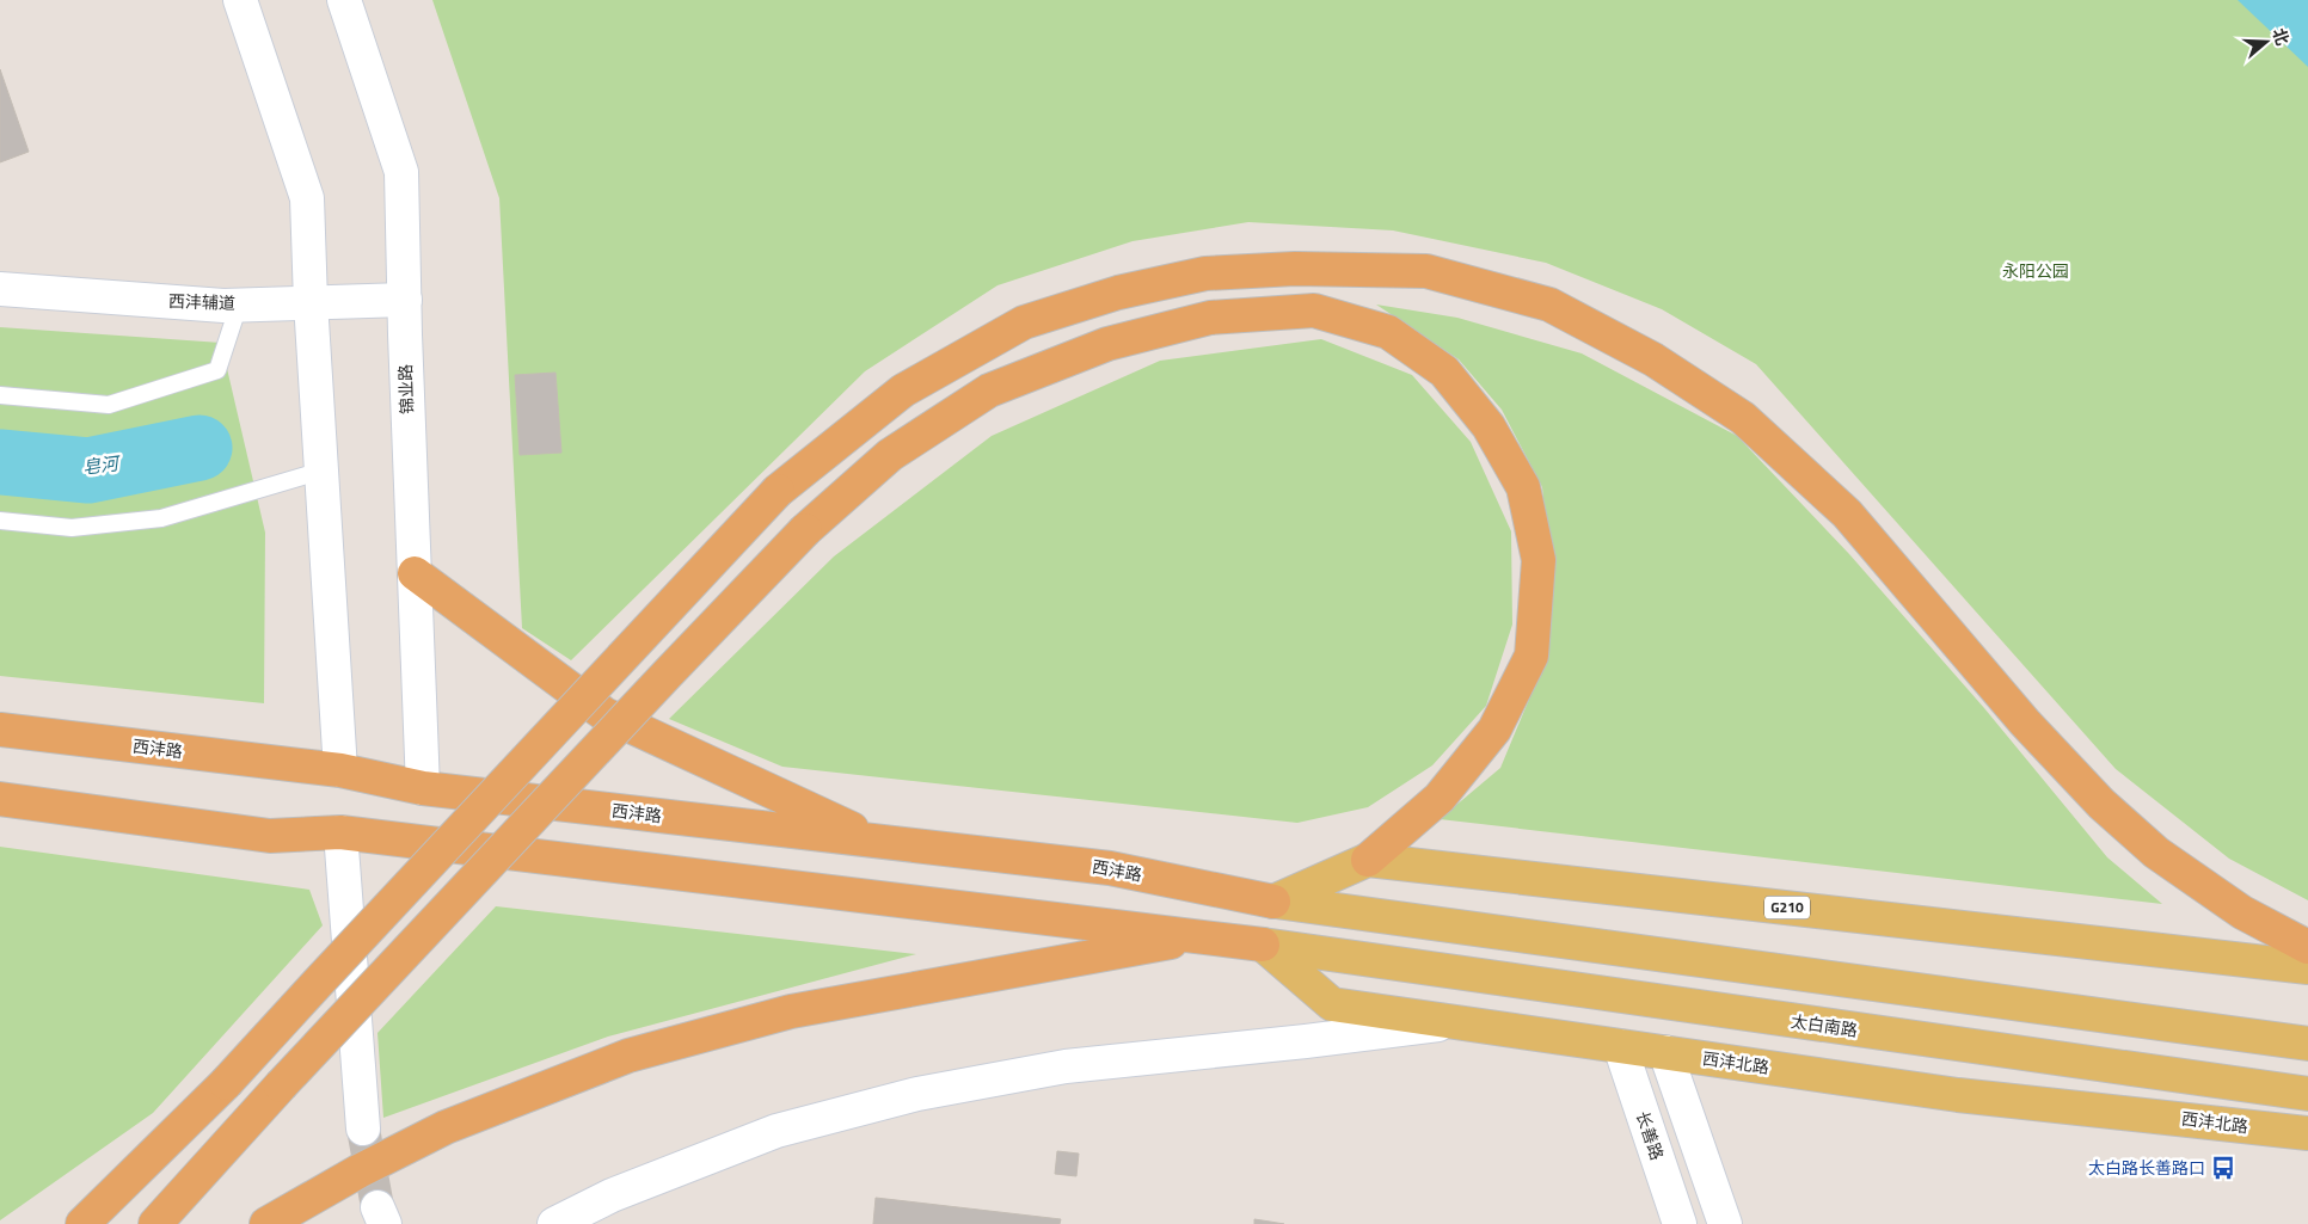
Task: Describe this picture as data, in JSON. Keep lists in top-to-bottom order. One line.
{"streets":{"highway":["西沣路"],"main road":["G210","太白南路","西沣北路"],"street":["西沣辅道","锦业路","长善路"]},"crossings":[["西沣辅道","锦业路"],["锦业路","西沣路"],["太白南路","西沣北路"],["西沣北路","长善路"]],"water":["皂河"],"parks":["永阳公园"],"places":{"bus stop":["太白路长善路口"]},"north":"right"}
